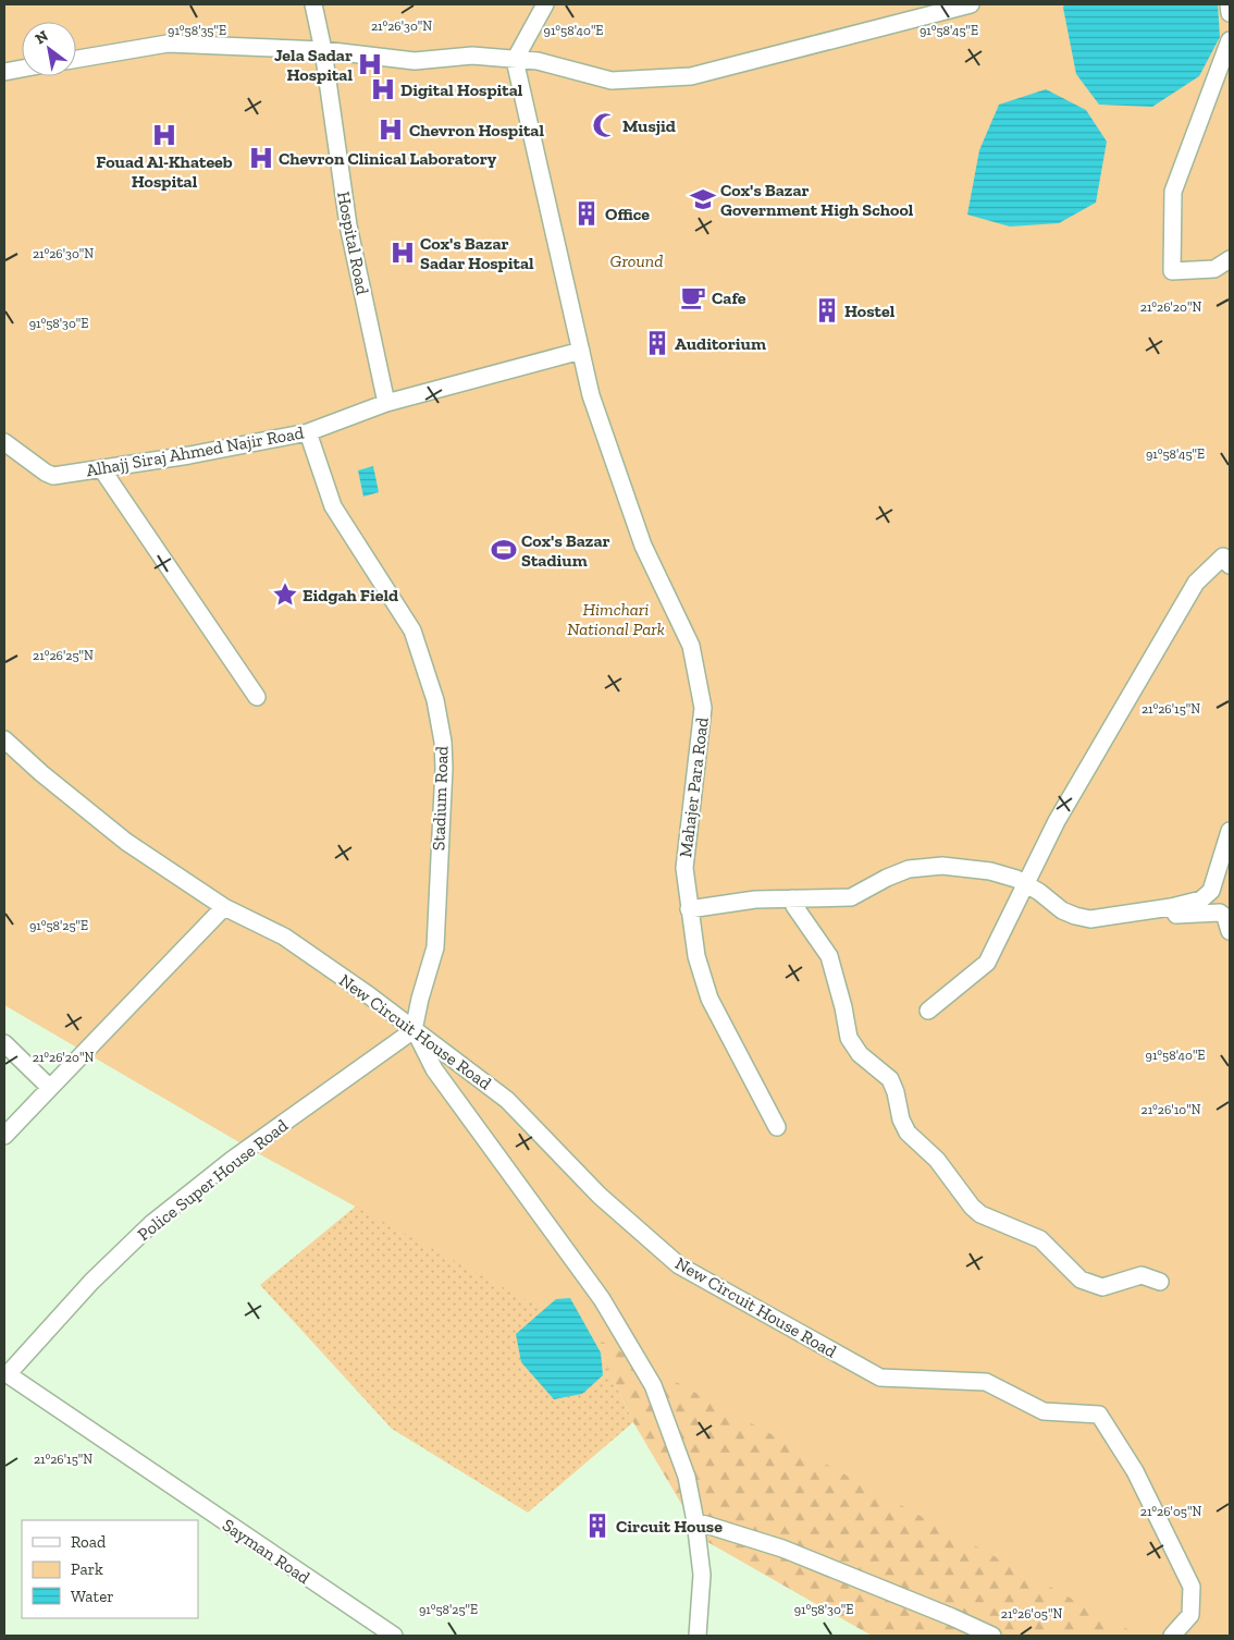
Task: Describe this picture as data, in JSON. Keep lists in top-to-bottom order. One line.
{"streets":{"street":["Hospital Road","Alhajj Siraj Ahmed Najir Road","Mahajer Para Road","Stadium Road","New Circuit House Road","Police Super House Road","Sayman Road"]},"crossings":[["Hospital Road","Alhajj Siraj Ahmed Najir Road"],["Alhajj Siraj Ahmed Najir Road","Mahajer Para Road"],["Alhajj Siraj Ahmed Najir Road","Stadium Road"],["Stadium Road","New Circuit House Road"],["Stadium Road","Police Super House Road"],["New Circuit House Road","Police Super House Road"],["Police Super House Road","Sayman Road"]],"parks":["Ground","Himchari National Park"],"places":{"hospital":["Jela Sadar Hospital","Digital Hospital","Chevron Hospital","Fouad Al-Khateeb Hospital","Chevron Clinical Laboratory","Cox's Bazar Sadar Hospital"],"mosque":["Musjid"],"school or university":["Cox's Bazar Government High School"],"building":["Office","Hostel","Auditorium","Circuit House"],"cafe":["Cafe"],"sports":["Cox's Bazar Stadium"],"place":["Eidgah Field"]},"legend":["Road","Park","Water"],"north":"top left","coordinates":["21°26'30\"N","91°58'35\"E","91°58'45\"E","91°58'40\"E","21°26'20\"N","91°58'30\"E","21°26'25\"N","21°26'15\"N","91°58'25\"E","21°26'10\"N","21°26'05\"N"]}
